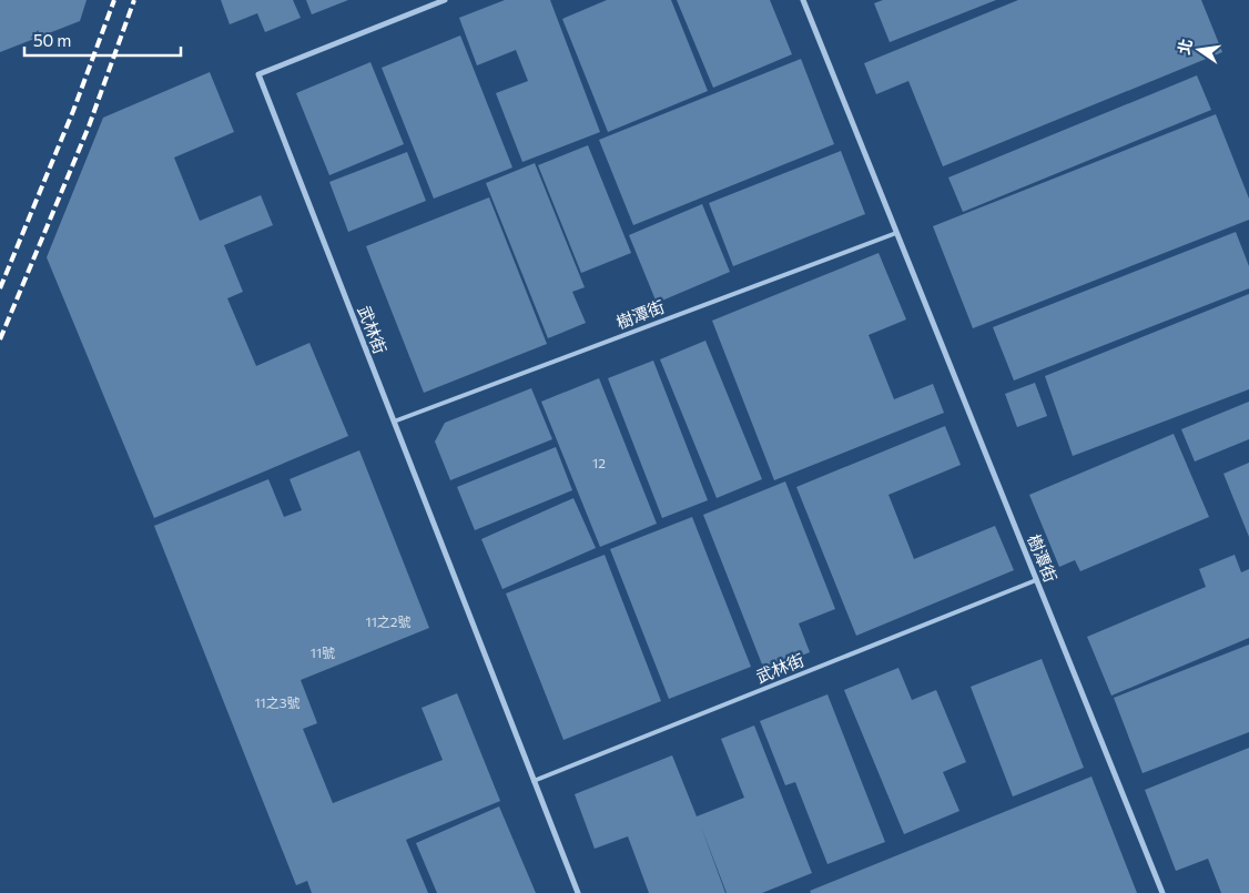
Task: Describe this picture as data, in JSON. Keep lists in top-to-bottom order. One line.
{"streets":{"street":["樹潭街","武林街"]},"crossings":[["樹潭街","武林街"]],"house_numbers":["12","11之2號","11號","11之3號"],"scale_bar":"50 m","north":"left"}
